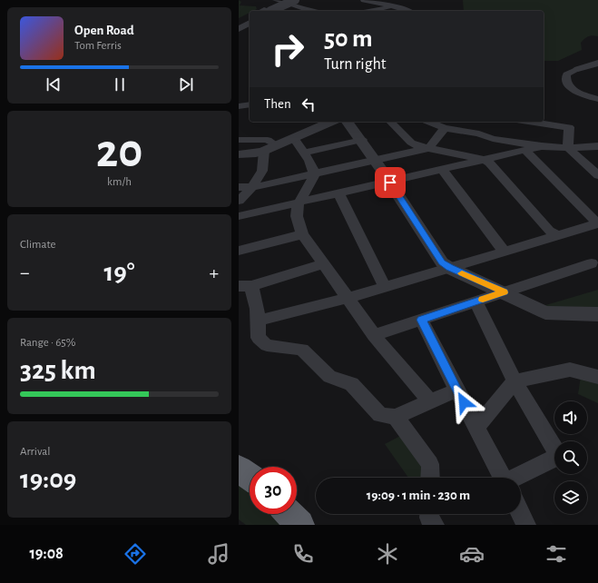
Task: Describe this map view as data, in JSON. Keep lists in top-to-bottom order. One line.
{"page":{"turn":["50 m","Turn right"],"song":["Open Road","Tom Ferris"],"then":"Then","tile":[["20","km/h"],"Climate",["Range · 65%","325 km"],["Arrival","19:09"]],"heat":["−","19°","+"],"limit":"30","trip":"19:09 · 1 min · 230 m","tabs":"19:08"}}
